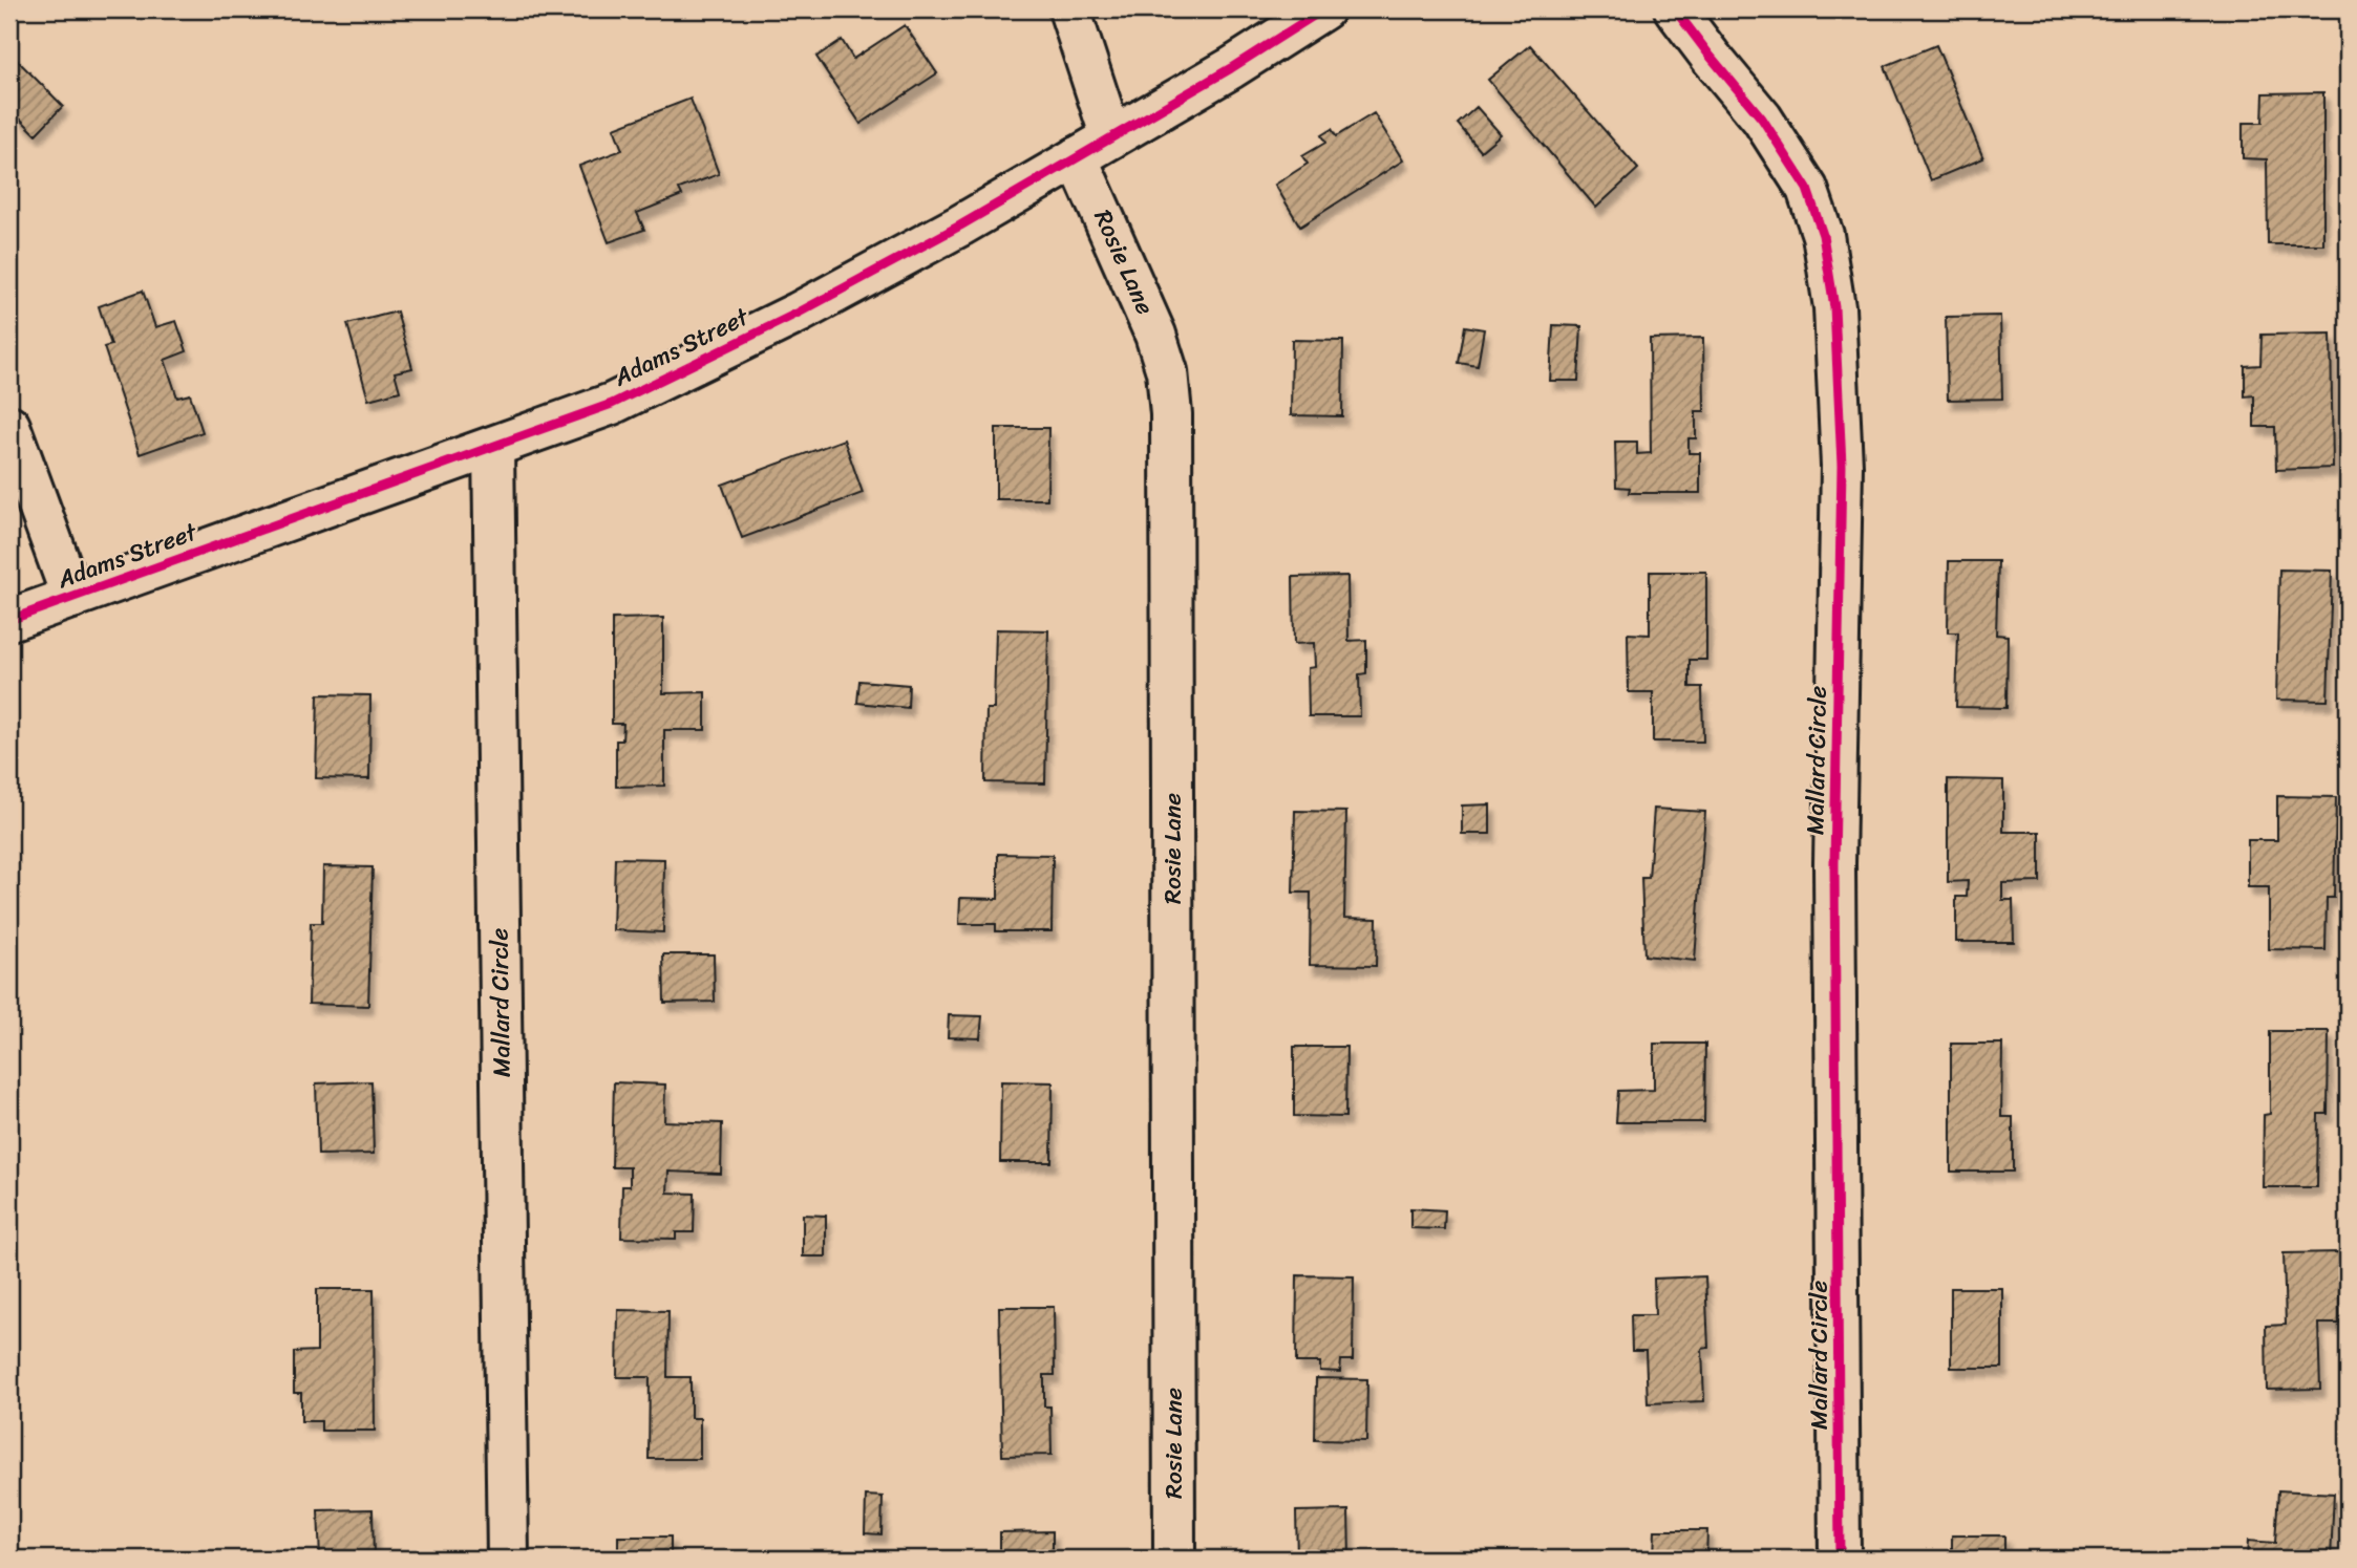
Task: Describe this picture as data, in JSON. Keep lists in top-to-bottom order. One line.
{"streets":{"street":["Rosie Lane","Adams Street","Mallard Circle"]},"crossings":[["Rosie Lane","Adams Street"],["Adams Street","Mallard Circle"]]}
